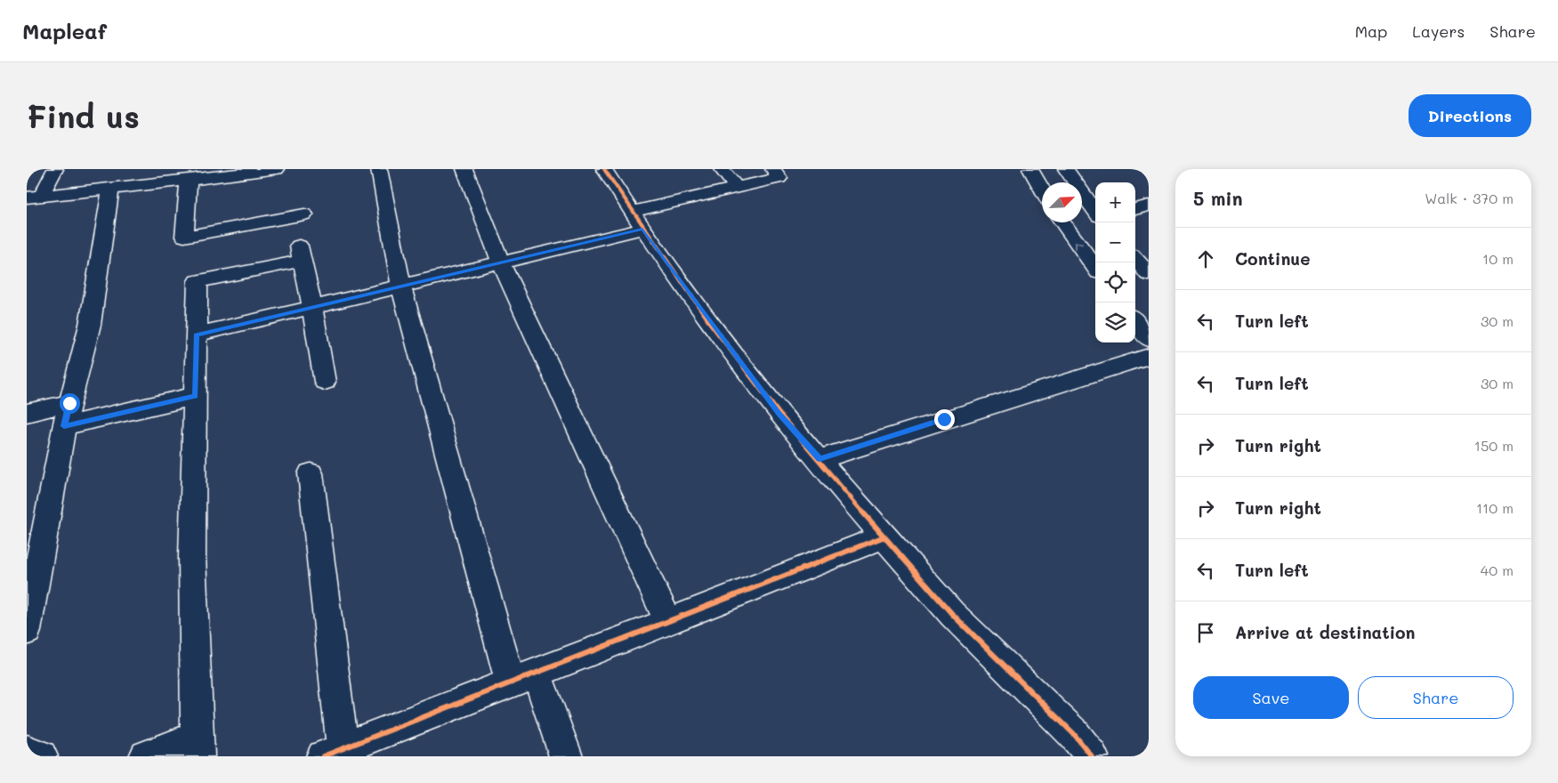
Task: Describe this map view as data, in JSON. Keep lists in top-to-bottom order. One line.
{"north":"top right","page":{"header":"Mapleaf","nav":["Map","Layers","Share"],"buttons":["Directions",["Save","Share"]],"title":"Find us","heading":["5 min","Walk · 370 m"],"map_buttons":["+","−"],"list":[["Continue","10 m"],["Turn left","30 m"],["Turn left","30 m"],["Turn right","150 m"],["Turn right","110 m"],["Turn left","40 m"],"Arrive at destination"]}}
